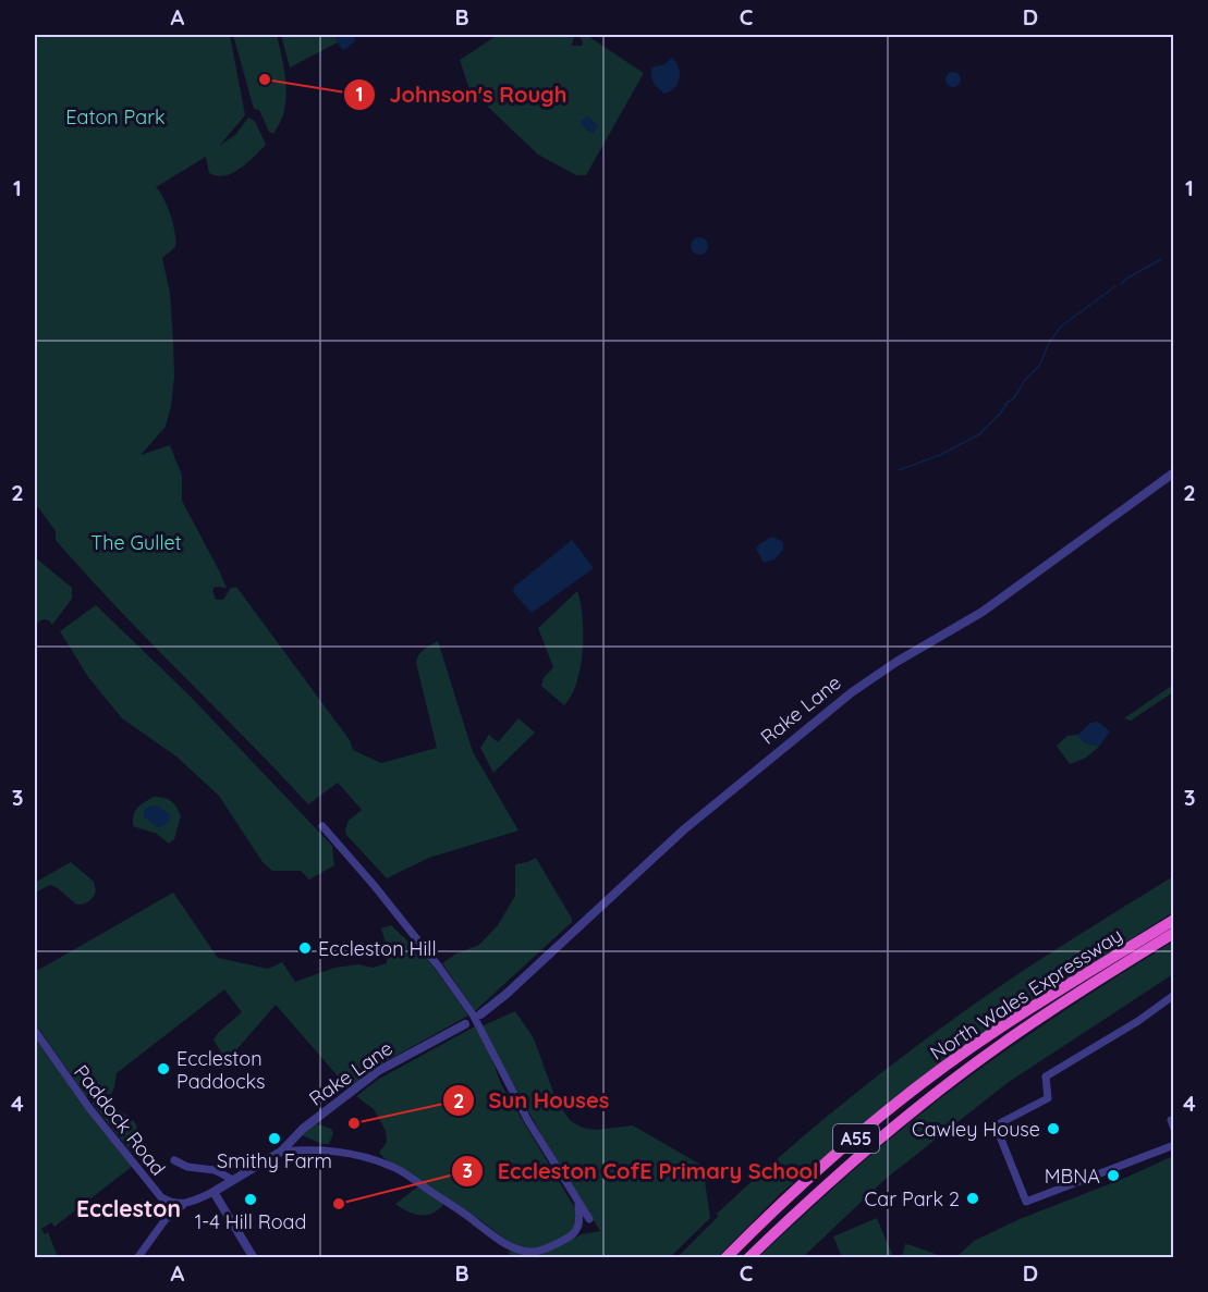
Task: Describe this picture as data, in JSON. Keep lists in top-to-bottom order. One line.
{"streets":{"highway":["North Wales Expressway","A55"],"street":["Rake Lane","Paddock Road"]},"districts":["Eccleston"],"parks":["Eaton Park","The Gullet"],"places":["Johnson's Rough","Eccleston Hill","Eccleston Paddocks","Sun Houses","Cawley House","Smithy Farm","MBNA","Car Park 2","1-4 Hill Road","Eccleston CofE Primary School"],"grid":{"columns":["A","B","C","D"],"rows":["1","2","3","4"]}}
